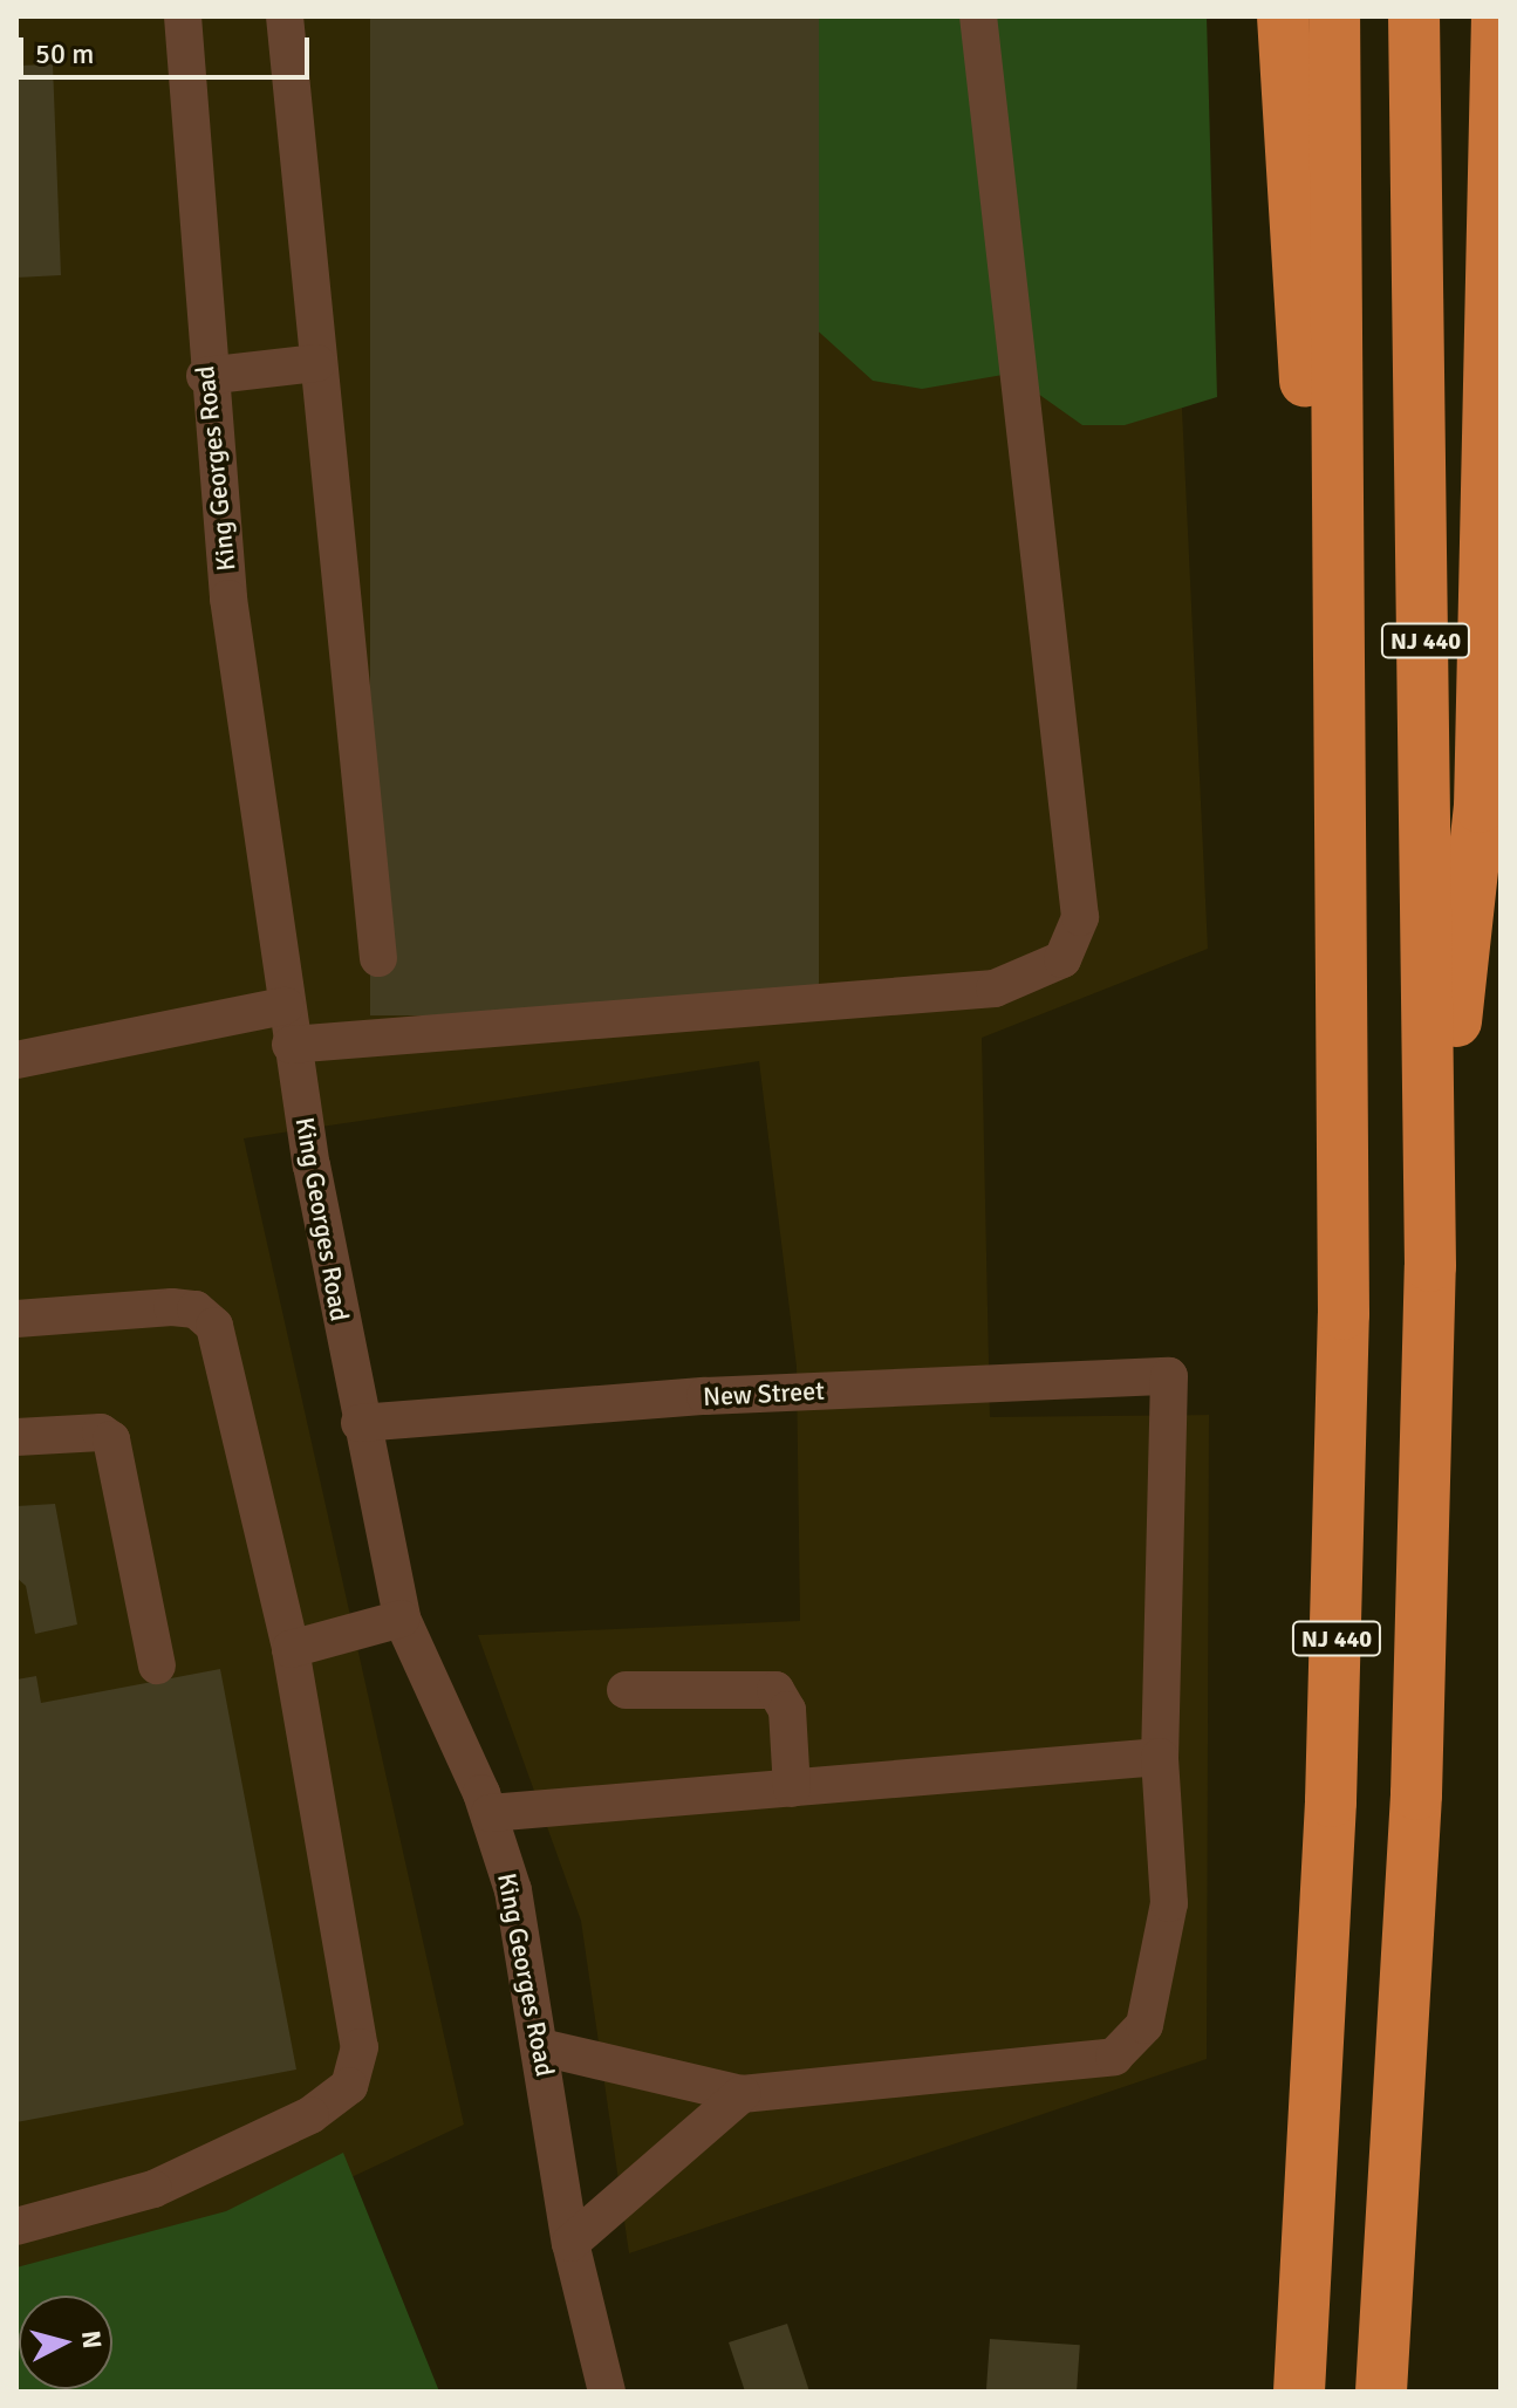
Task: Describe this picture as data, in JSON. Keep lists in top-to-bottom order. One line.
{"streets":{"highway":["NJ 440"],"street":["King Georges Road","New Street"]},"crossings":[["King Georges Road","New Street"]],"scale_bar":"50 m","north":"right"}
